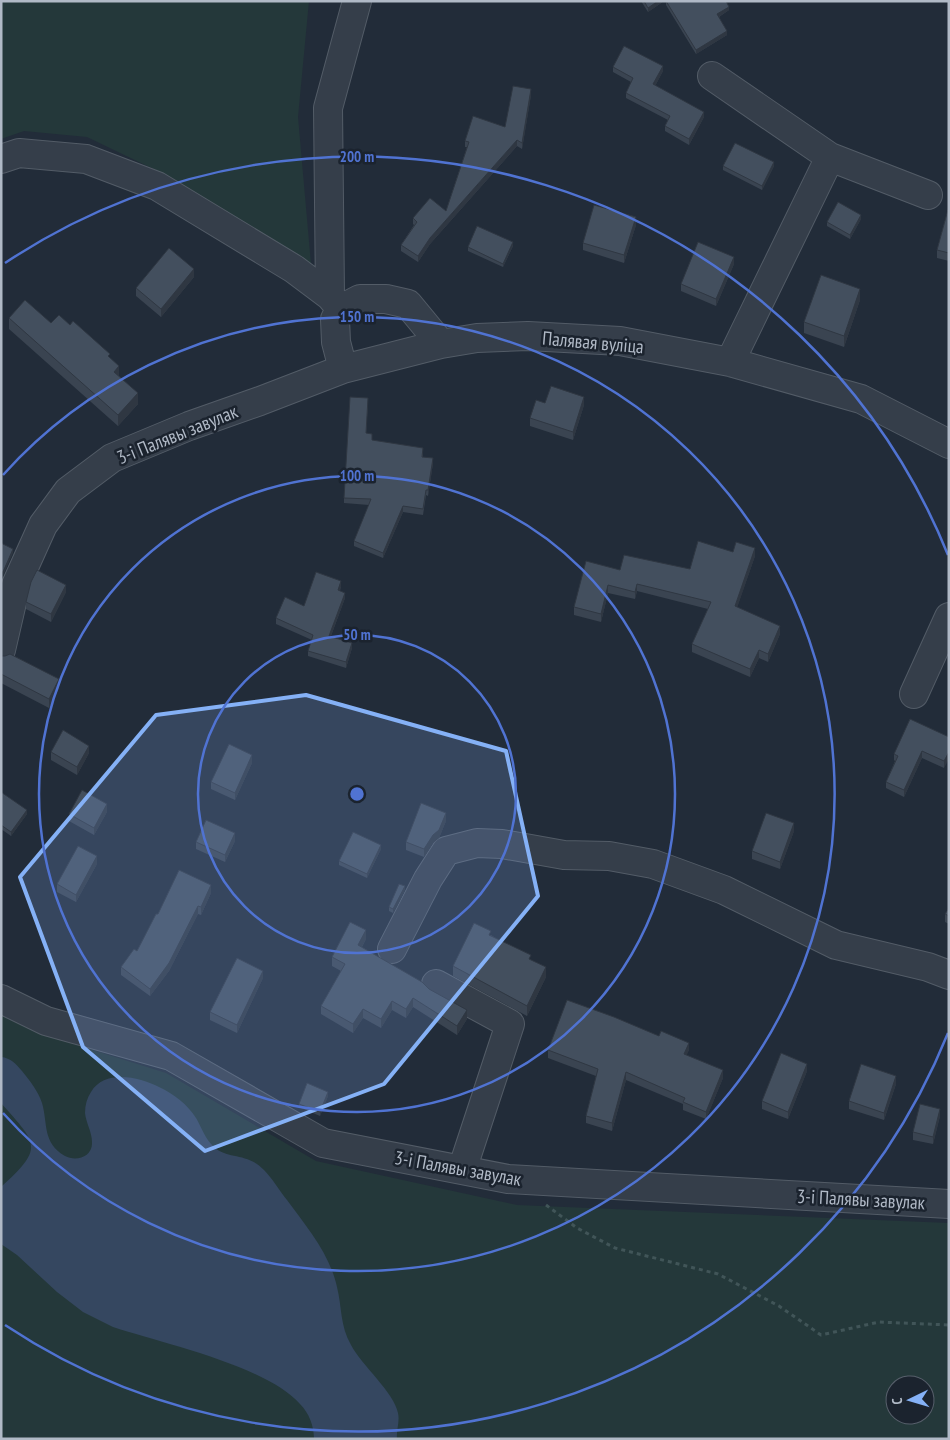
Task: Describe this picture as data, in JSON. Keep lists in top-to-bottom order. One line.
{"streets":{"street":["Палявая вуліца","3-і Палявы завулак"]},"crossings":[["Палявая вуліца","3-і Палявы завулак"]],"north":"left","rings":["200 m","150 m","100 m","50 m"]}
